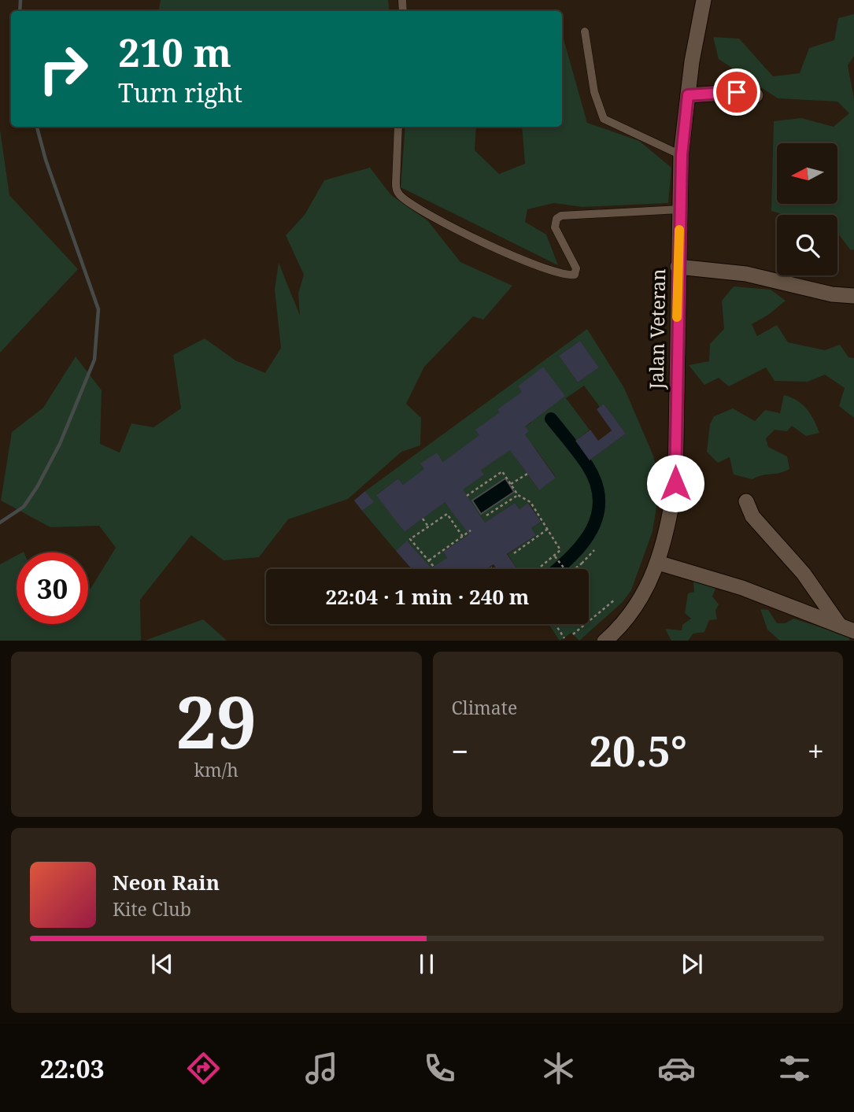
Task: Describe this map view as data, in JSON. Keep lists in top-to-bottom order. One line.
{"streets":{"street":["Jalan Veteran"]},"north":"left","page":{"turn":["210 m","Turn right"],"limit":"30","trip":"22:04 · 1 min · 240 m","tile":[["29","km/h"],"Climate"],"heat":["−","20.5°","+"],"song":["Neon Rain","Kite Club"],"tabs":"22:03"}}
